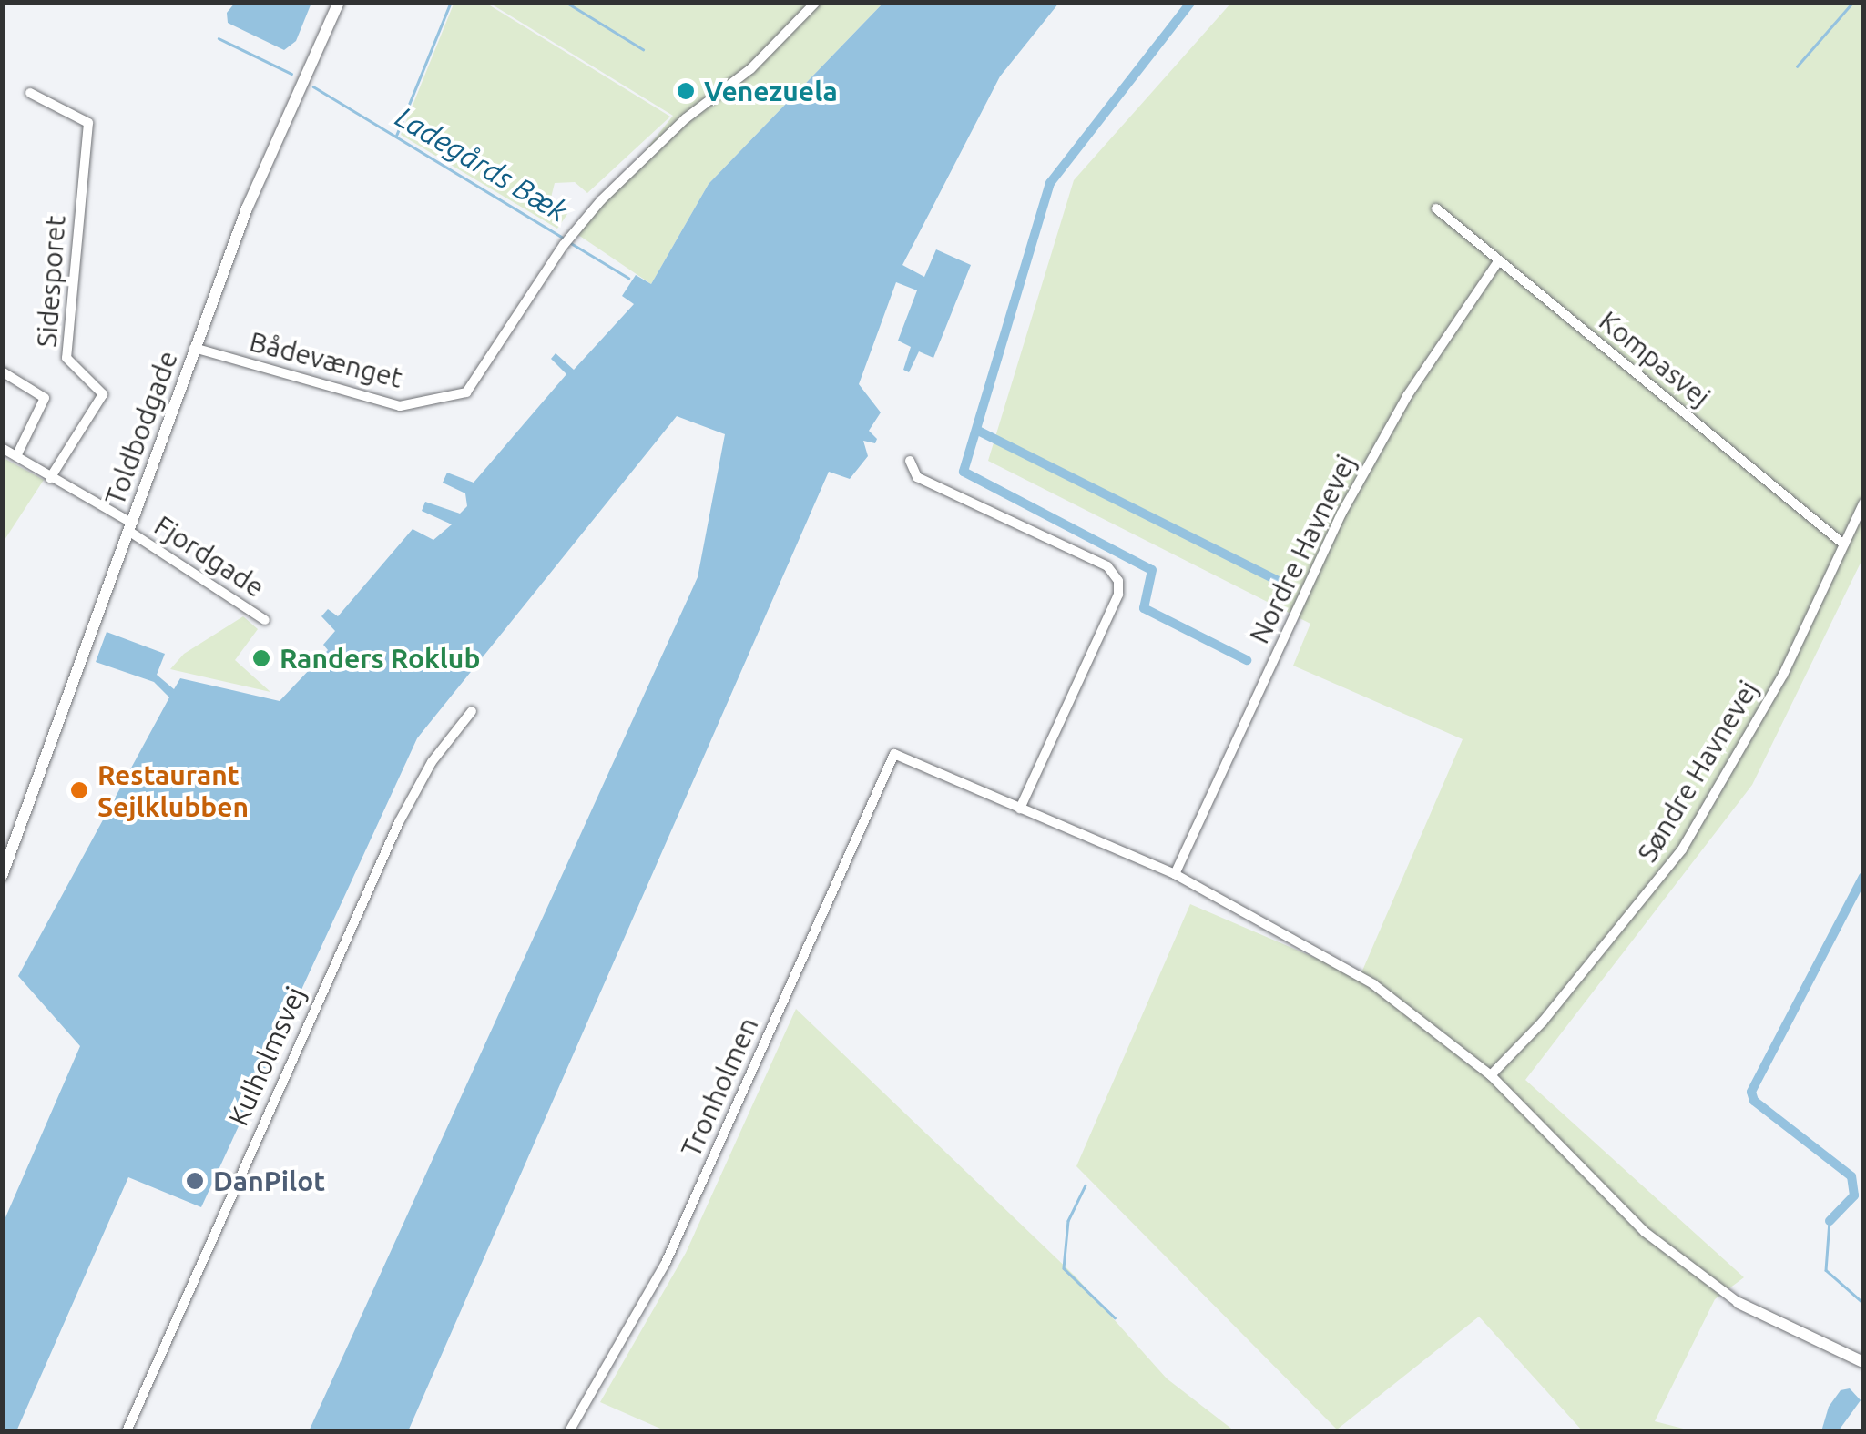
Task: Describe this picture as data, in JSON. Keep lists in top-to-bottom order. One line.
{"streets":{"street":["Sidesporet","Kompasvej","Bådevænget","Toldbodgade","Nordre Havnevej","Fjordgade","Søndre Havnevej","Kulholmsvej","Tronholmen"]},"crossings":[["Sidesporet","Fjordgade"],["Kompasvej","Nordre Havnevej"],["Kompasvej","Søndre Havnevej"],["Bådevænget","Toldbodgade"],["Toldbodgade","Fjordgade"]],"water":["Ladegårds Bæk"],"places":["Venezuela","Randers Roklub","Restaurant Sejlklubben","DanPilot"]}
